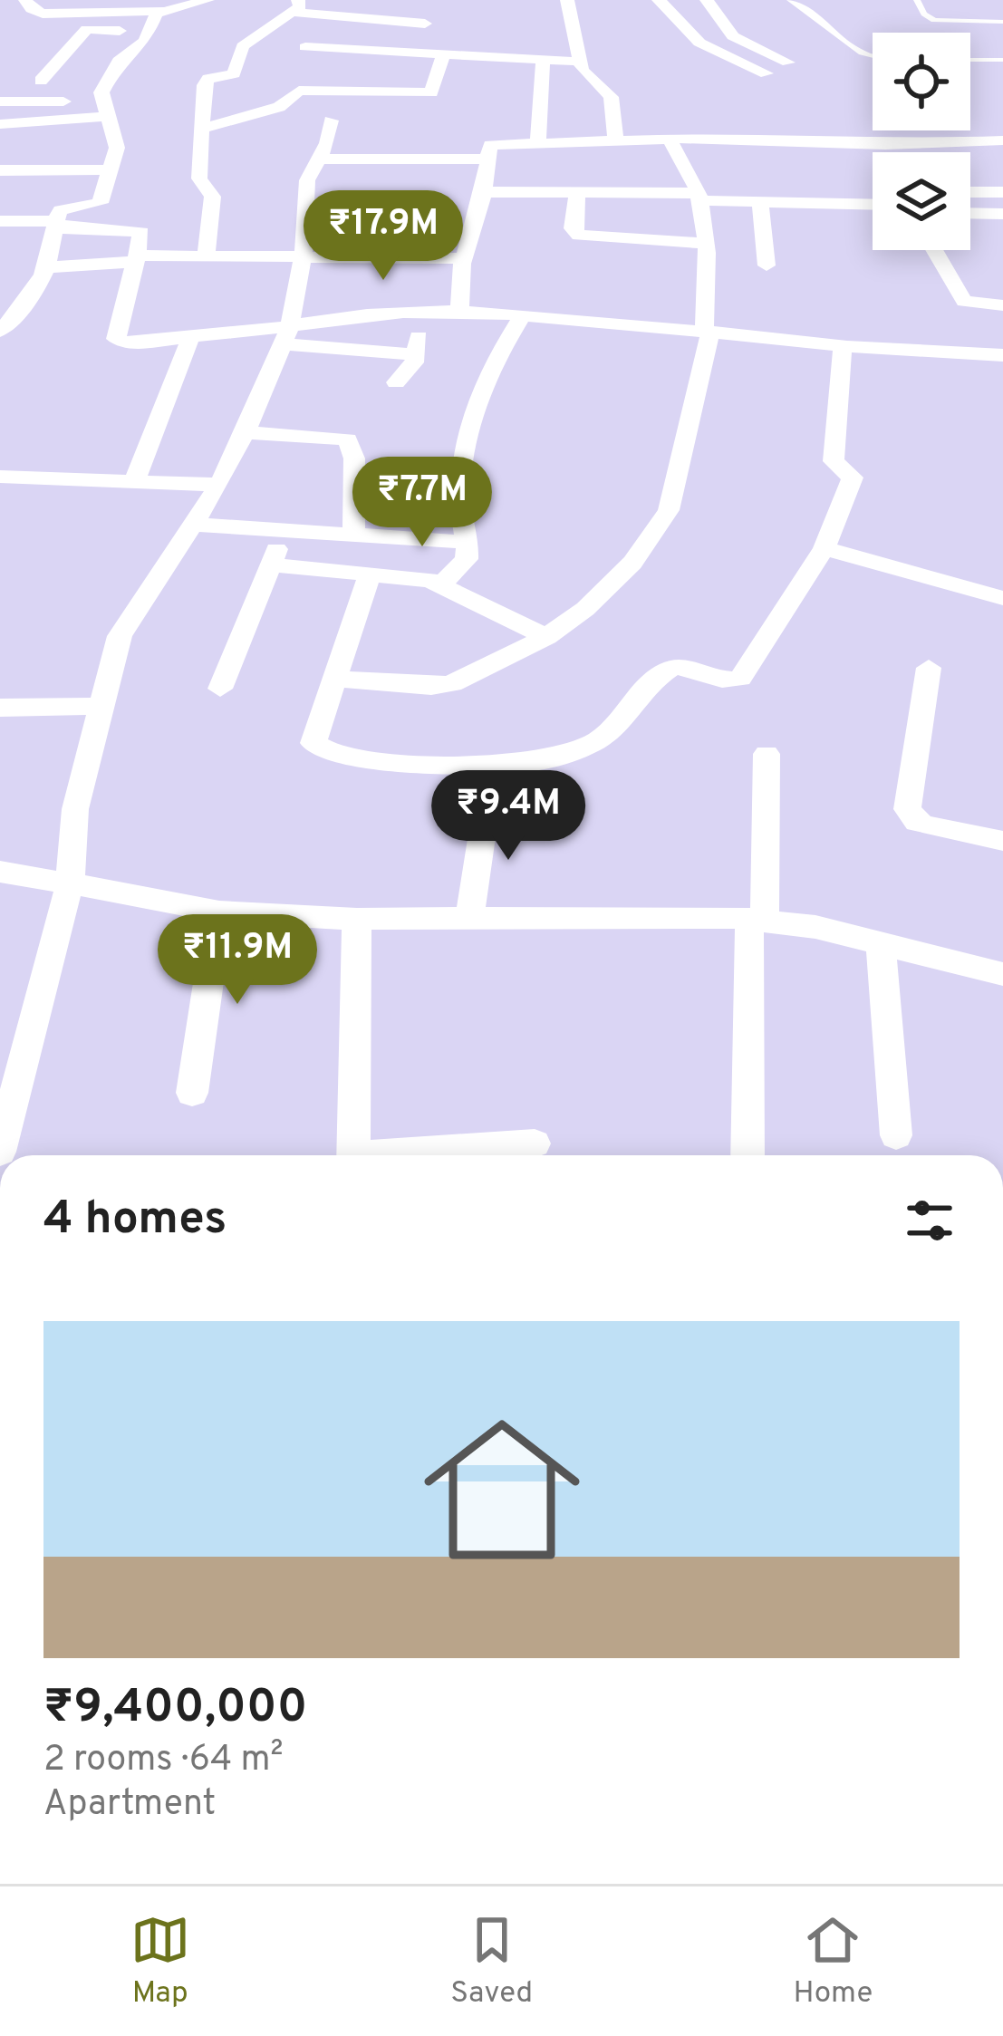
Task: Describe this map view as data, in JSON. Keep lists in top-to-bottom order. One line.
{"page":{"price":["₹17.9M","₹7.7M","₹9.4M","₹11.9M"],"heading":"4 homes","list":[{"name":"₹9,400,000","note":"2 rooms · 64 m² · Apartment"}],"tabs":["Map","Saved","Home"]}}
